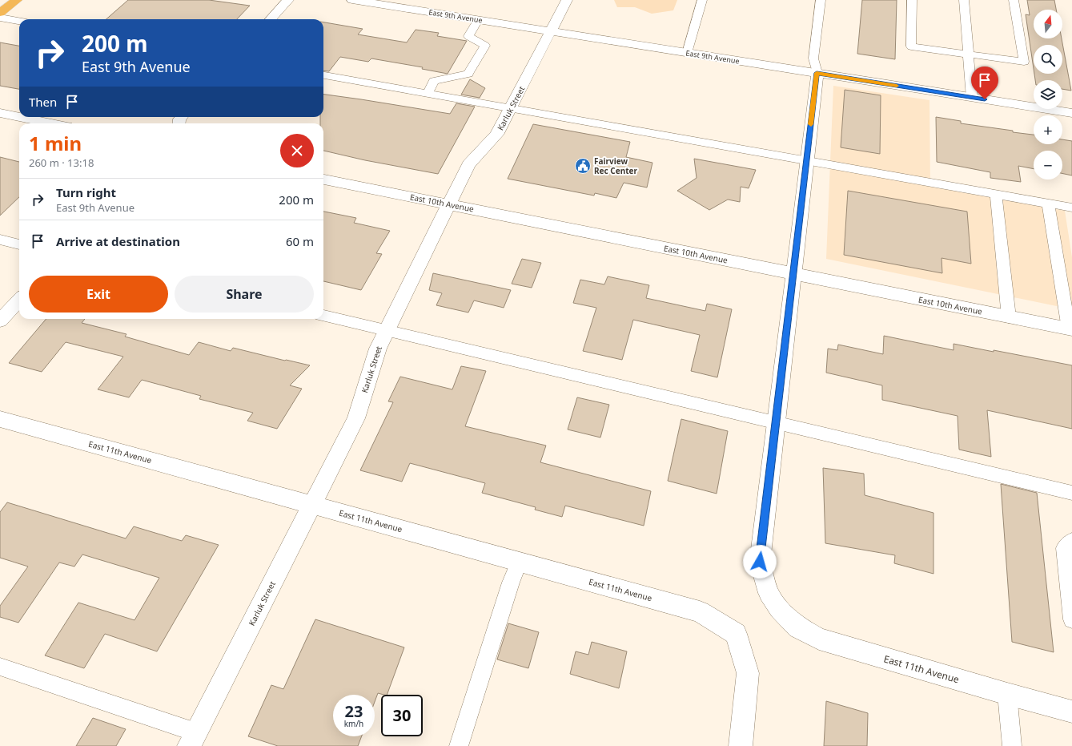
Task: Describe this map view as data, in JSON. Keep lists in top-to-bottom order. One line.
{"streets":{"street":["East 9th Avenue","Karluk Street","East 10th Avenue","East 11th Avenue"]},"crossings":[["East 9th Avenue","Karluk Street"],["East 9th Avenue","East 11th Avenue"],["Karluk Street","East 10th Avenue"],["Karluk Street","East 11th Avenue"],["East 10th Avenue","East 11th Avenue"]],"places":{"public building":["Fairview Rec Center"]},"north":"top","page":{"map_buttons":["+","−"],"turn":["200 m","East 9th Avenue"],"then":"Then","heading":["1 min","260 m · 13:18"],"list":[{"name":"Turn right","note":"East 9th Avenue","value":"200 m"},{"name":"Arrive at destination","value":"60 m"}],"buttons":["Exit","Share"],"speed":"23 km/h","limit":"30"}}
